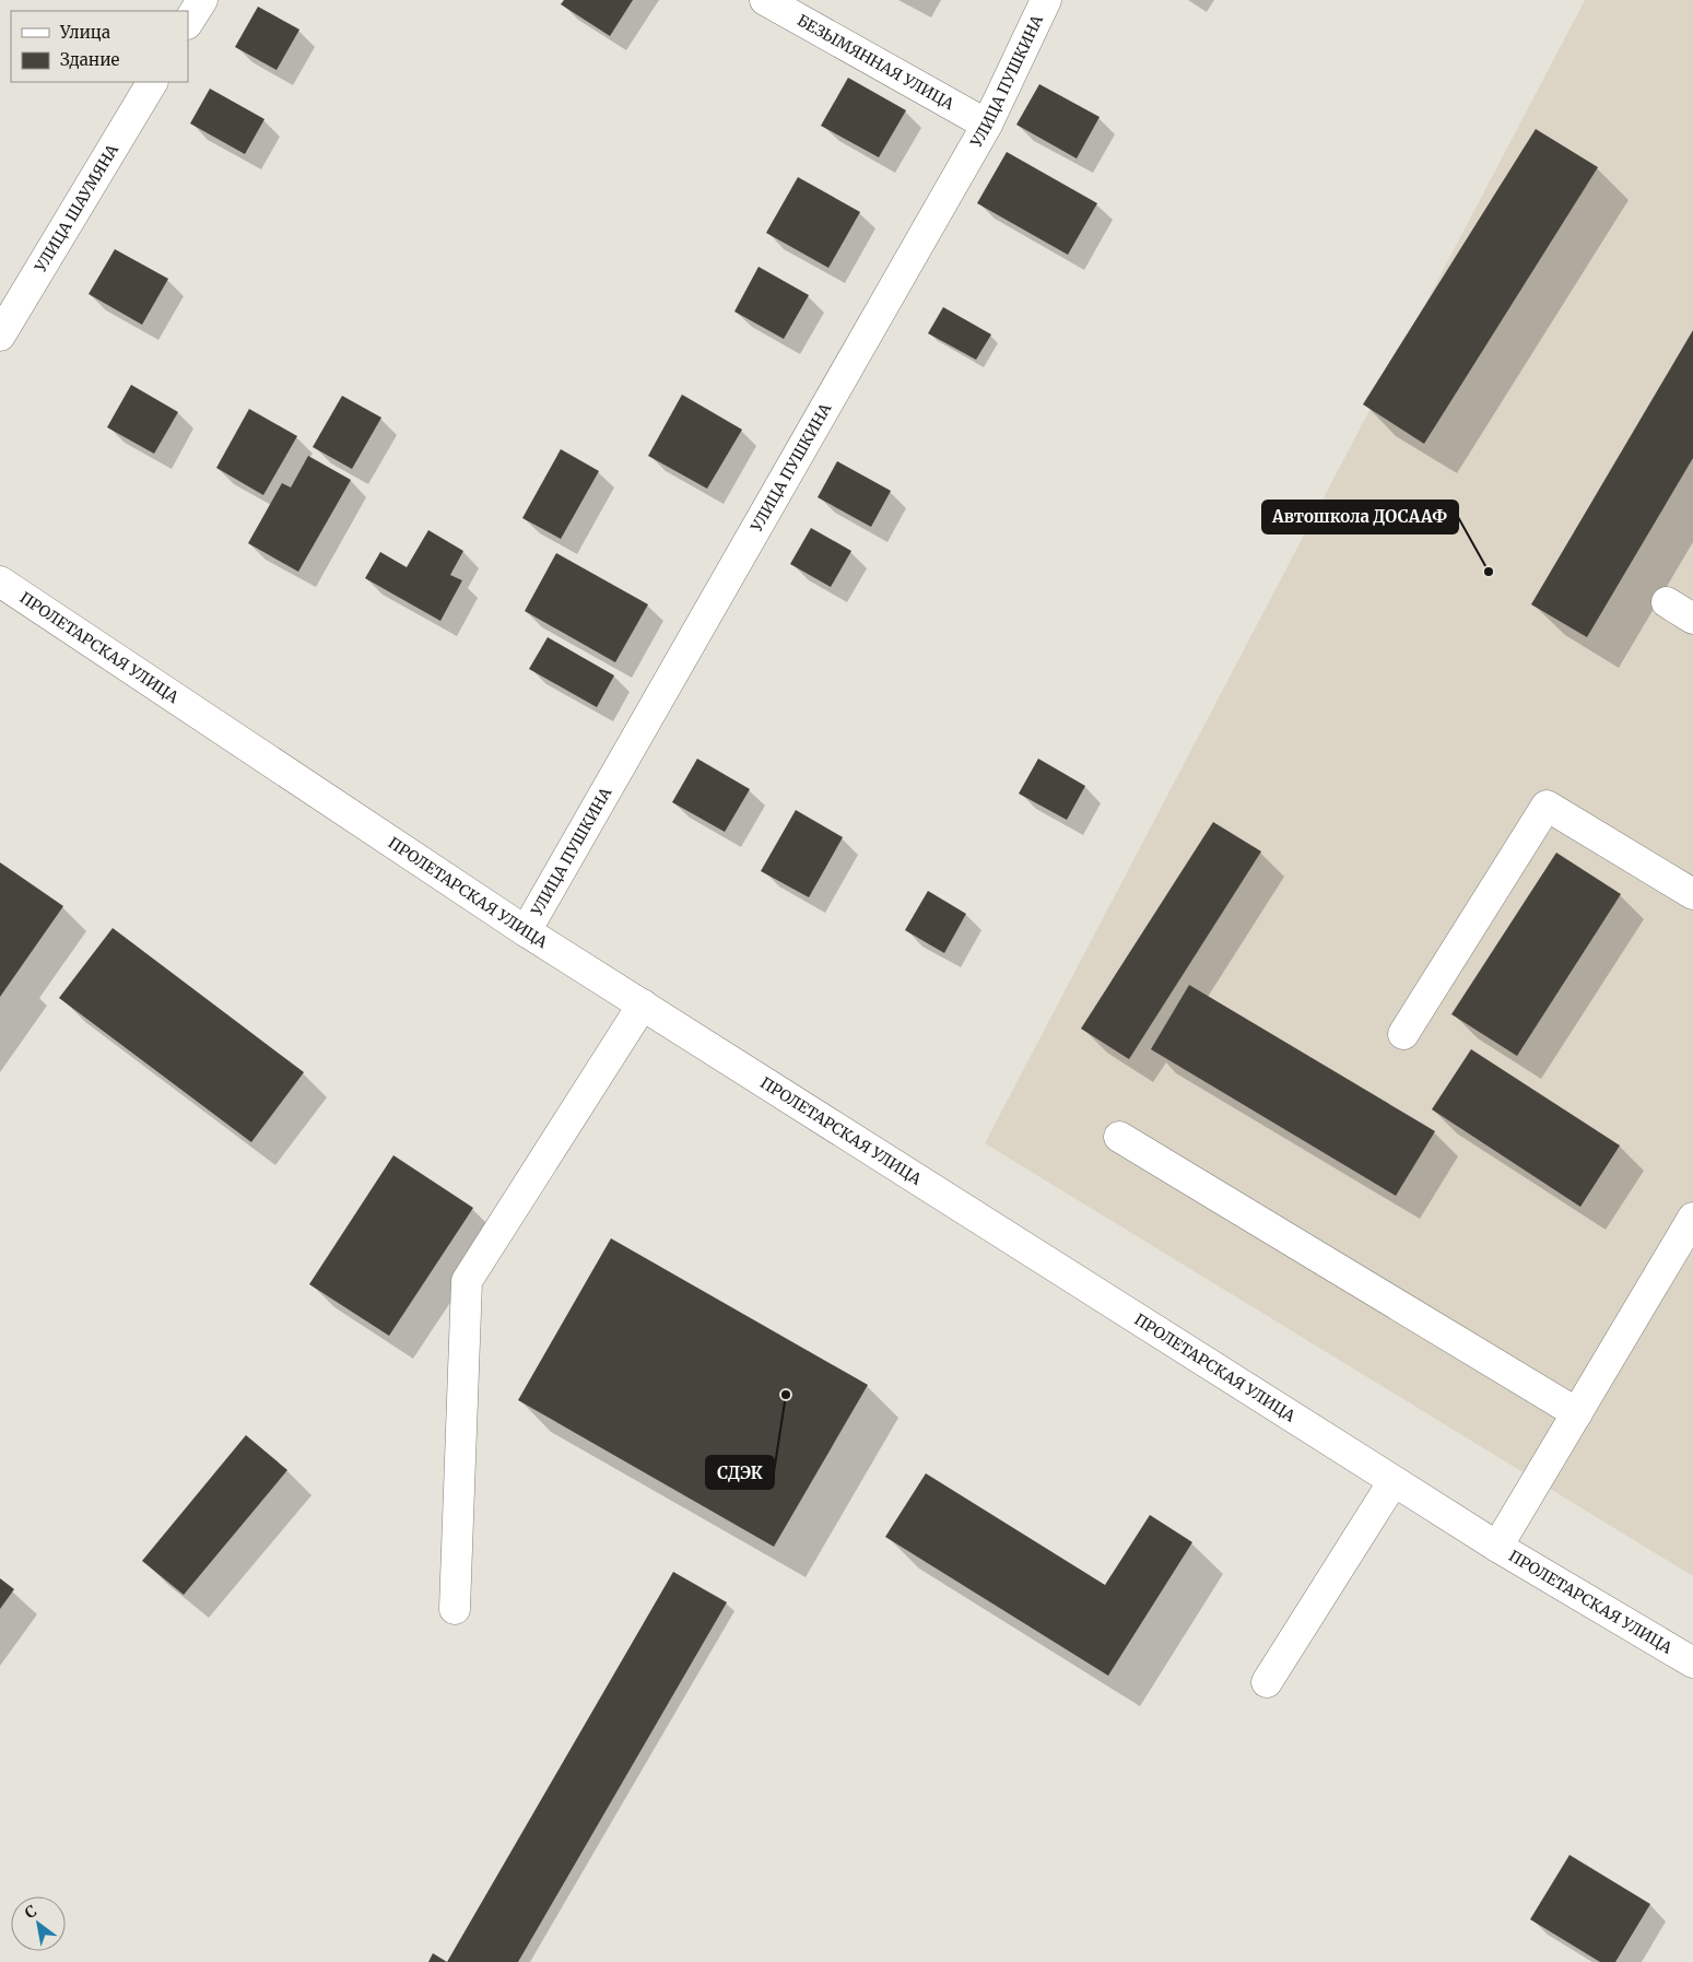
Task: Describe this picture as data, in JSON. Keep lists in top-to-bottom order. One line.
{"streets":{"street":["БЕЗЫМЯННАЯ УЛИЦА","УЛИЦА ПУШКИНА","УЛИЦА ШАУМЯНА","ПРОЛЕТАРСКАЯ УЛИЦА"]},"crossings":[["БЕЗЫМЯННАЯ УЛИЦА","УЛИЦА ПУШКИНА"],["УЛИЦА ПУШКИНА","ПРОЛЕТАРСКАЯ УЛИЦА"]],"places":["Автошкола ДОСААФ","СДЭК"],"legend":["Улица","Здание"],"north":"top left"}
